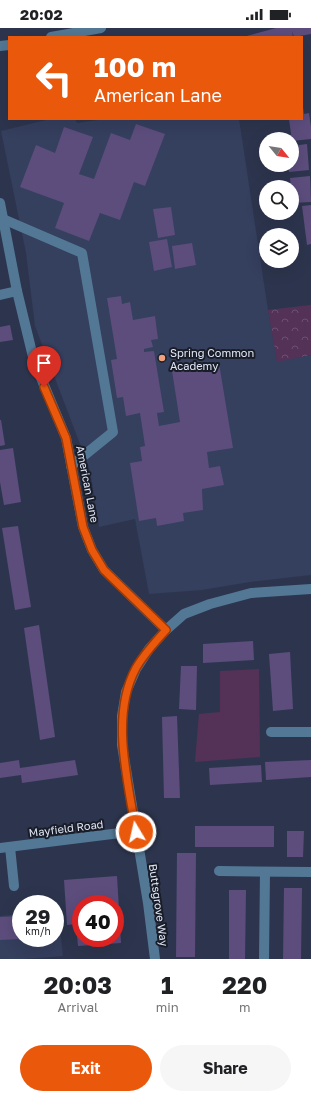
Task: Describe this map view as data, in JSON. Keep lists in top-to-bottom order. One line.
{"streets":{"street":["American Lane","Mayfield Road","Buttsgrove Way"]},"crossings":[["American Lane","Buttsgrove Way"],["Mayfield Road","Buttsgrove Way"]],"places":["Spring Common Academy"],"north":"bottom right","page":{"status":"20:02","turn":["100 m","American Lane"],"speed":"29 km/h","limit":"40","eta":["20:03","Arrival","1","min","220","m"],"buttons":["Exit","Share"]}}
